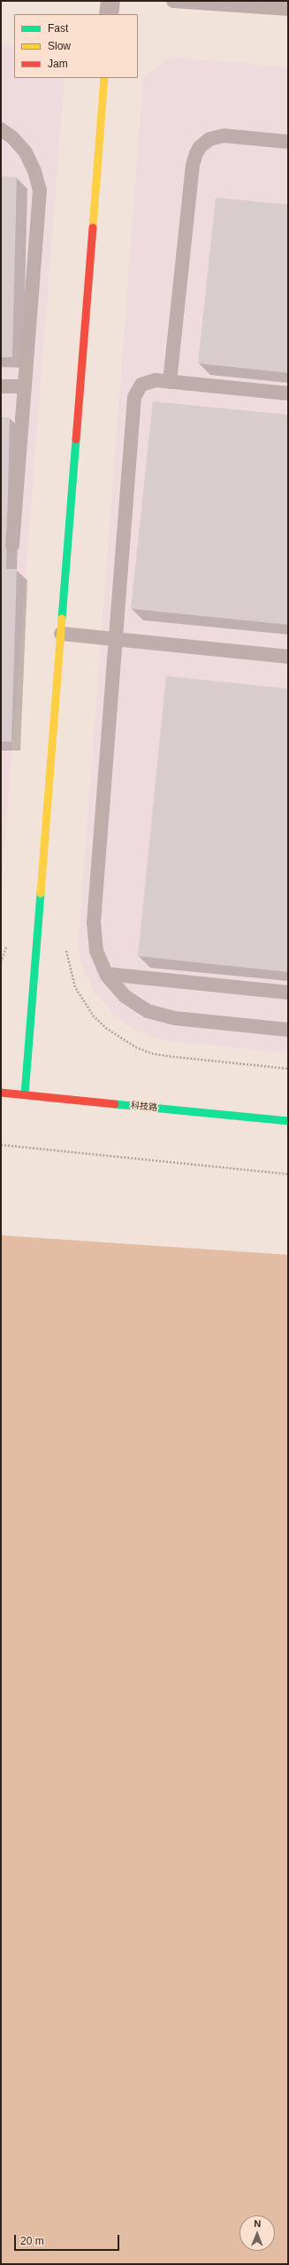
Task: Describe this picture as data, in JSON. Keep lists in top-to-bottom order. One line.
{"streets":{"street":["科技路"]},"legend":["Fast","Slow","Jam"],"scale_bar":"20 m","north":"top"}
